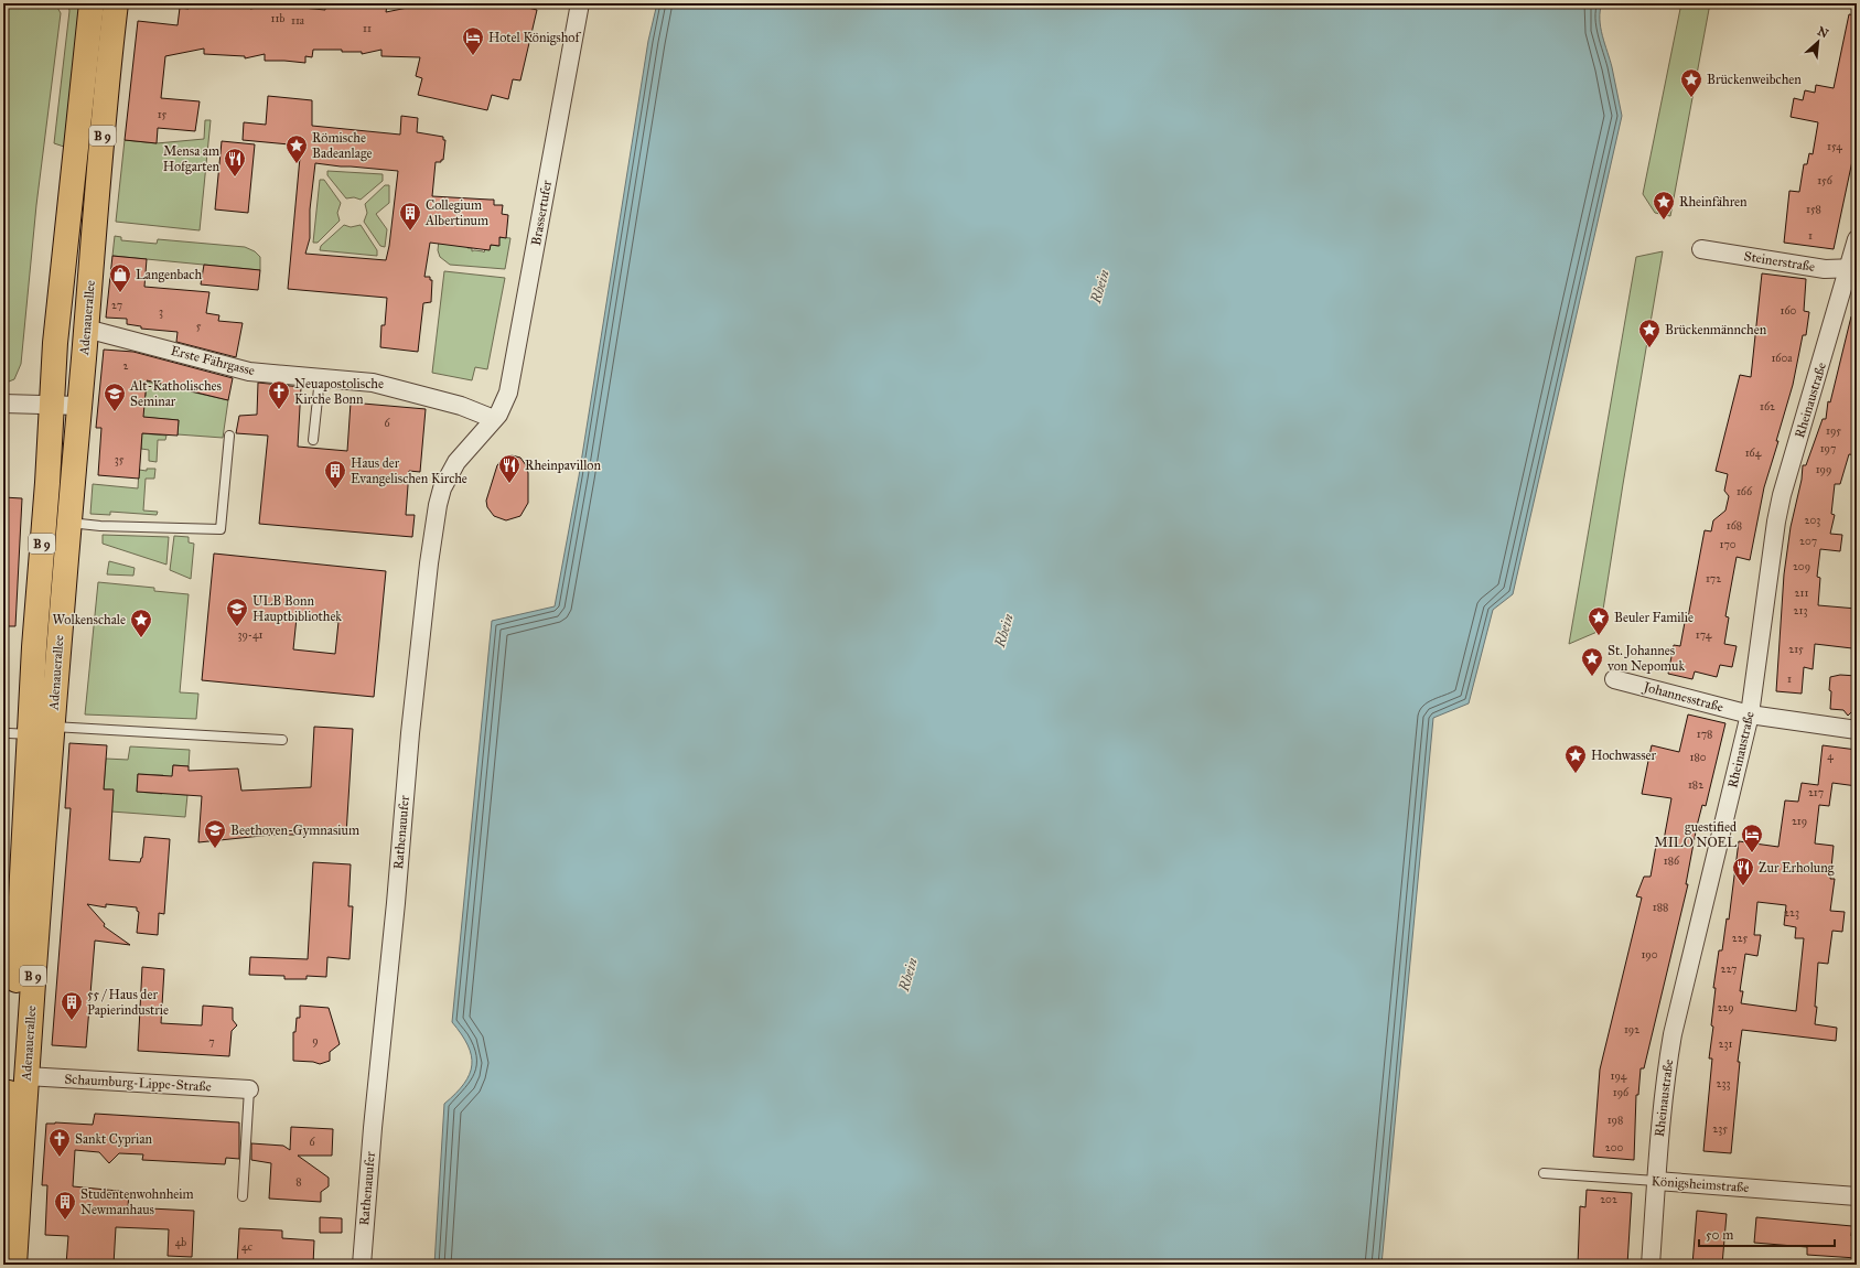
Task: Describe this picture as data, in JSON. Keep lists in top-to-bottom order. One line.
{"streets":{"main road":["B 9","Adenauerallee"],"street":["Brassertufer","Steinerstraße","Erste Fährgasse","Rheinaustraße","Johannesstraße","Rathenauufer","Schaumburg-Lippe-Straße","Königsheimstraße"]},"crossings":[["Brassertufer","Erste Fährgasse"],["Brassertufer","Rathenauufer"],["Steinerstraße","Rheinaustraße"],["Adenauerallee","Erste Fährgasse"],["Adenauerallee","Schaumburg-Lippe-Straße"],["Erste Fährgasse","Rathenauufer"],["Rheinaustraße","Johannesstraße"],["Rheinaustraße","Königsheimstraße"]],"water":["Rhein"],"places":{"hotel":["Hotel Königshof","guestified MILO NOEL"],"place":["Brückenweibchen","Römische Badeanlage","Rheinfähren","Brückenmännchen","Beuler Familie","Wolkenschale","St. Johannes von Nepomuk","Hochwasser"],"restaurant":["Mensa am Hofgarten","Rheinpavillon","Zur Erholung"],"building":["Collegium Albertinum","Haus der Evangelischen Kirche","55 / Haus der Papierindustrie","Studentenwohnheim Newmanhaus"],"shop":["Langenbach"],"church":["Neuapostolische Kirche Bonn","Sankt Cyprian"],"school or university":["Alt-Katholisches Seminar","ULB Bonn Hauptbibliothek","Beethoven-Gymnasium"]},"house_numbers":["11b","11a","11","15","154","156","158","1","27","160","3","5","160a","2","162","6","195","197","164","35","199","166","203","168","207","170","209","172","211","213","39-41","174","215","1","178","4","180","182","217","219","186","188","223","225","190","227","229","192","9","7","231","194","233","196","198","235","6","200","8","202","4b","4c"],"scale_bar":"50 m","north":"top right"}
